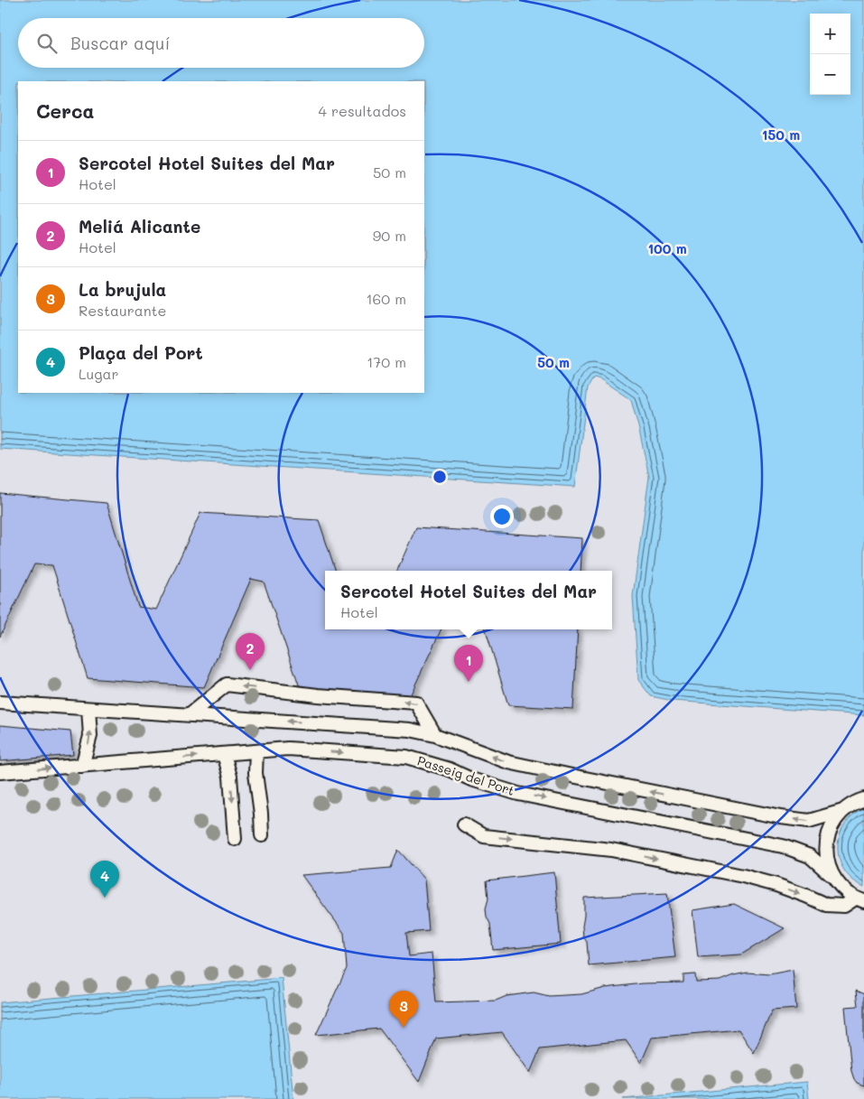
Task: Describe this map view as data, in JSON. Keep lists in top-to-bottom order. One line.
{"streets":{"lane":["Passeig del Port"]},"page":{"map_buttons":["+","−"],"search":"Buscar aquí","heading":["Cerca","4 resultados"],"list":[{"mark":"1","name":"Sercotel Hotel Suites del Mar","note":"Hotel","value":"50 m"},{"mark":"2","name":"Meliá Alicante","note":"Hotel","value":"90 m"},{"mark":"3","name":"La brujula","note":"Restaurante","value":"160 m"},{"mark":"4","name":"Plaça del Port","note":"Lugar","value":"170 m"}],"popup":["Sercotel Hotel Suites del Mar","Hotel"],"pins":["2","1","4","3"]},"rings":["150 m","100 m","50 m"]}
